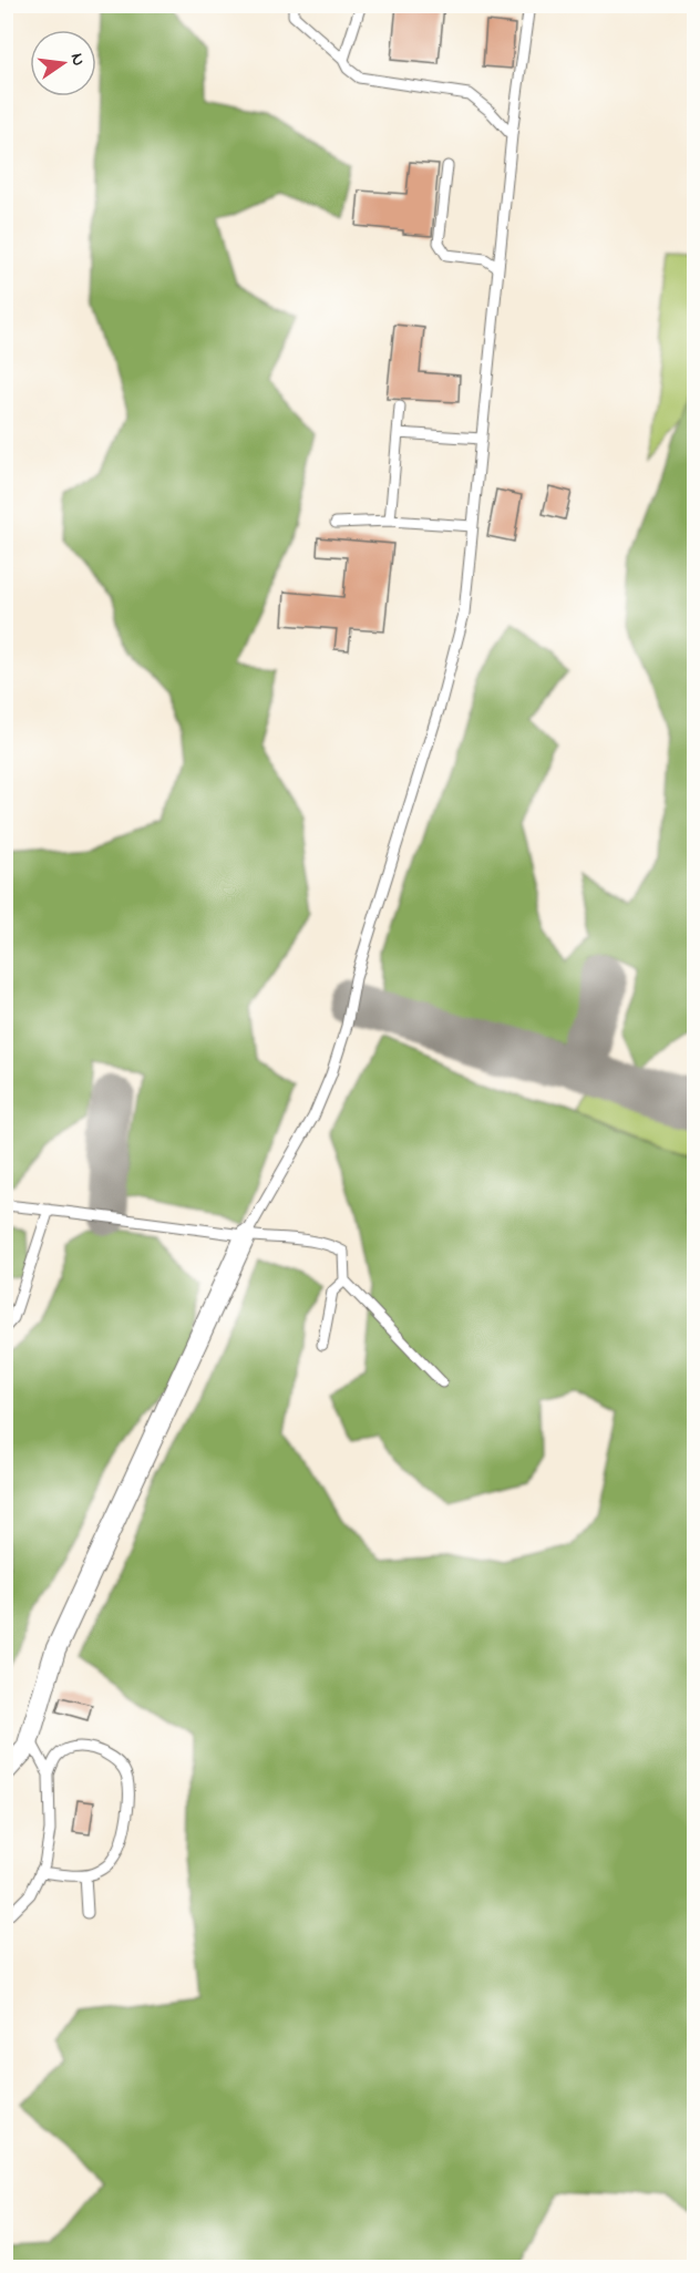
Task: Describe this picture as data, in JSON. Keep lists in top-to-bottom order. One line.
{"north":"right"}
